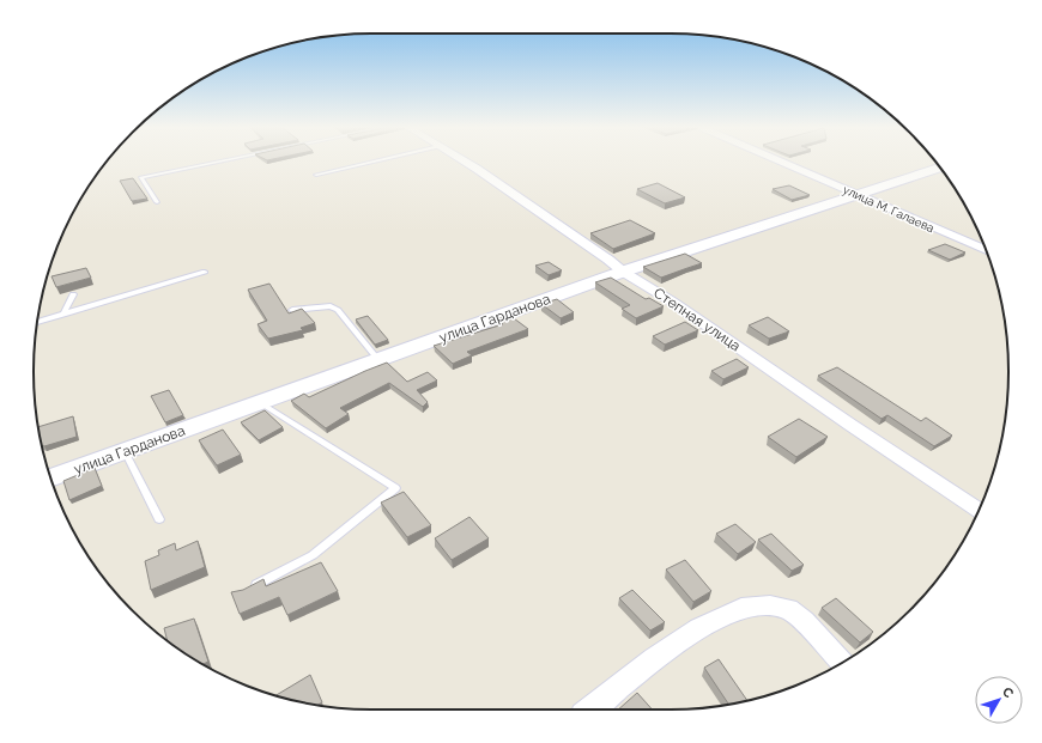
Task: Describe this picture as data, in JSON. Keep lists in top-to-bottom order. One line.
{"streets":{"street":["улица М. Галаева","улица Гарданова","Степная улица"]},"crossings":[["улица М. Галаева","улица Гарданова"],["улица Гарданова","Степная улица"]],"north":"top right"}
